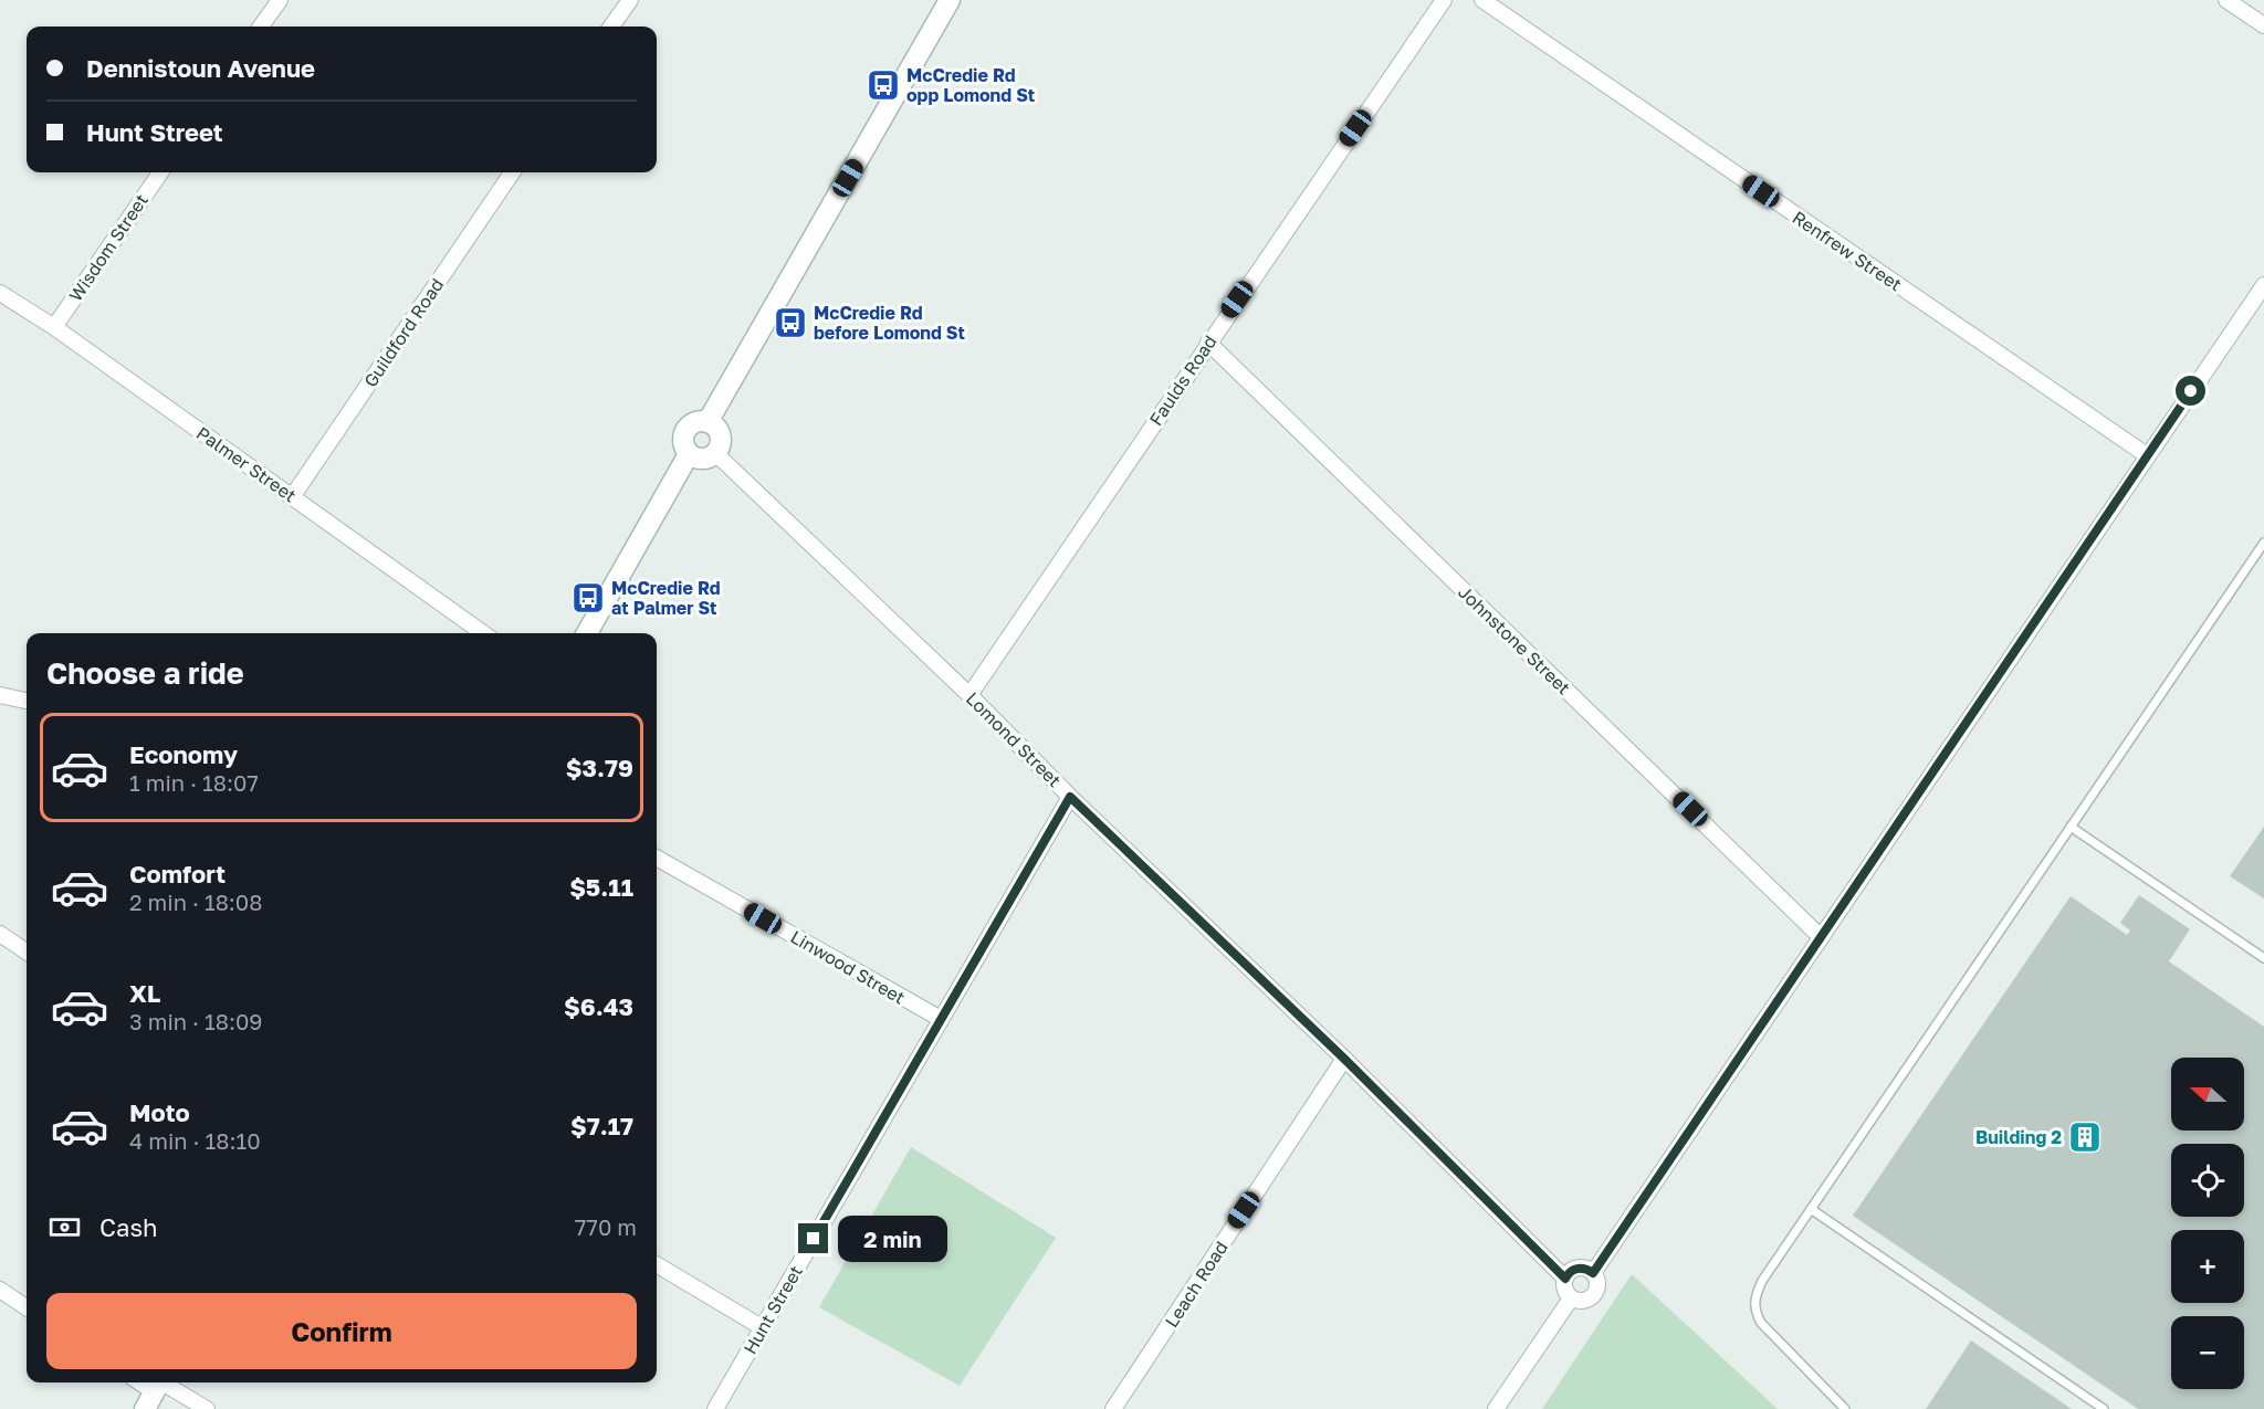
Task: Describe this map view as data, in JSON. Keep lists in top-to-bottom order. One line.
{"streets":{"street":["Wisdom Street","Renfrew Street","Guildford Road","Faulds Road","Palmer Street","Johnstone Street","Lomond Street","Linwood Street","Leach Road","Hunt Street"]},"crossings":[["Wisdom Street","Palmer Street"],["Guildford Road","Palmer Street"],["Faulds Road","Johnstone Street"],["Faulds Road","Lomond Street"],["Lomond Street","Leach Road"],["Lomond Street","Hunt Street"],["Linwood Street","Hunt Street"]],"places":{"bus stop":["McCredie Rd opp Lomond St","McCredie Rd before Lomond St","McCredie Rd at Palmer St"],"building":["Building 2"]},"north":"left","page":{"banner":["Dennistoun Avenue","Hunt Street"],"heading":"Choose a ride","list":[{"name":"Economy","note":"1 min · 18:07","value":"$3.79"},{"name":"Comfort","note":"2 min · 18:08","value":"$5.11"},{"name":"XL","note":"3 min · 18:09","value":"$6.43"},{"name":"Moto","note":"4 min · 18:10","value":"$7.17"}],"map_buttons":["+","−"],"pay":["Cash","770 m"],"bubble":"2 min","buttons":"Confirm"}}
